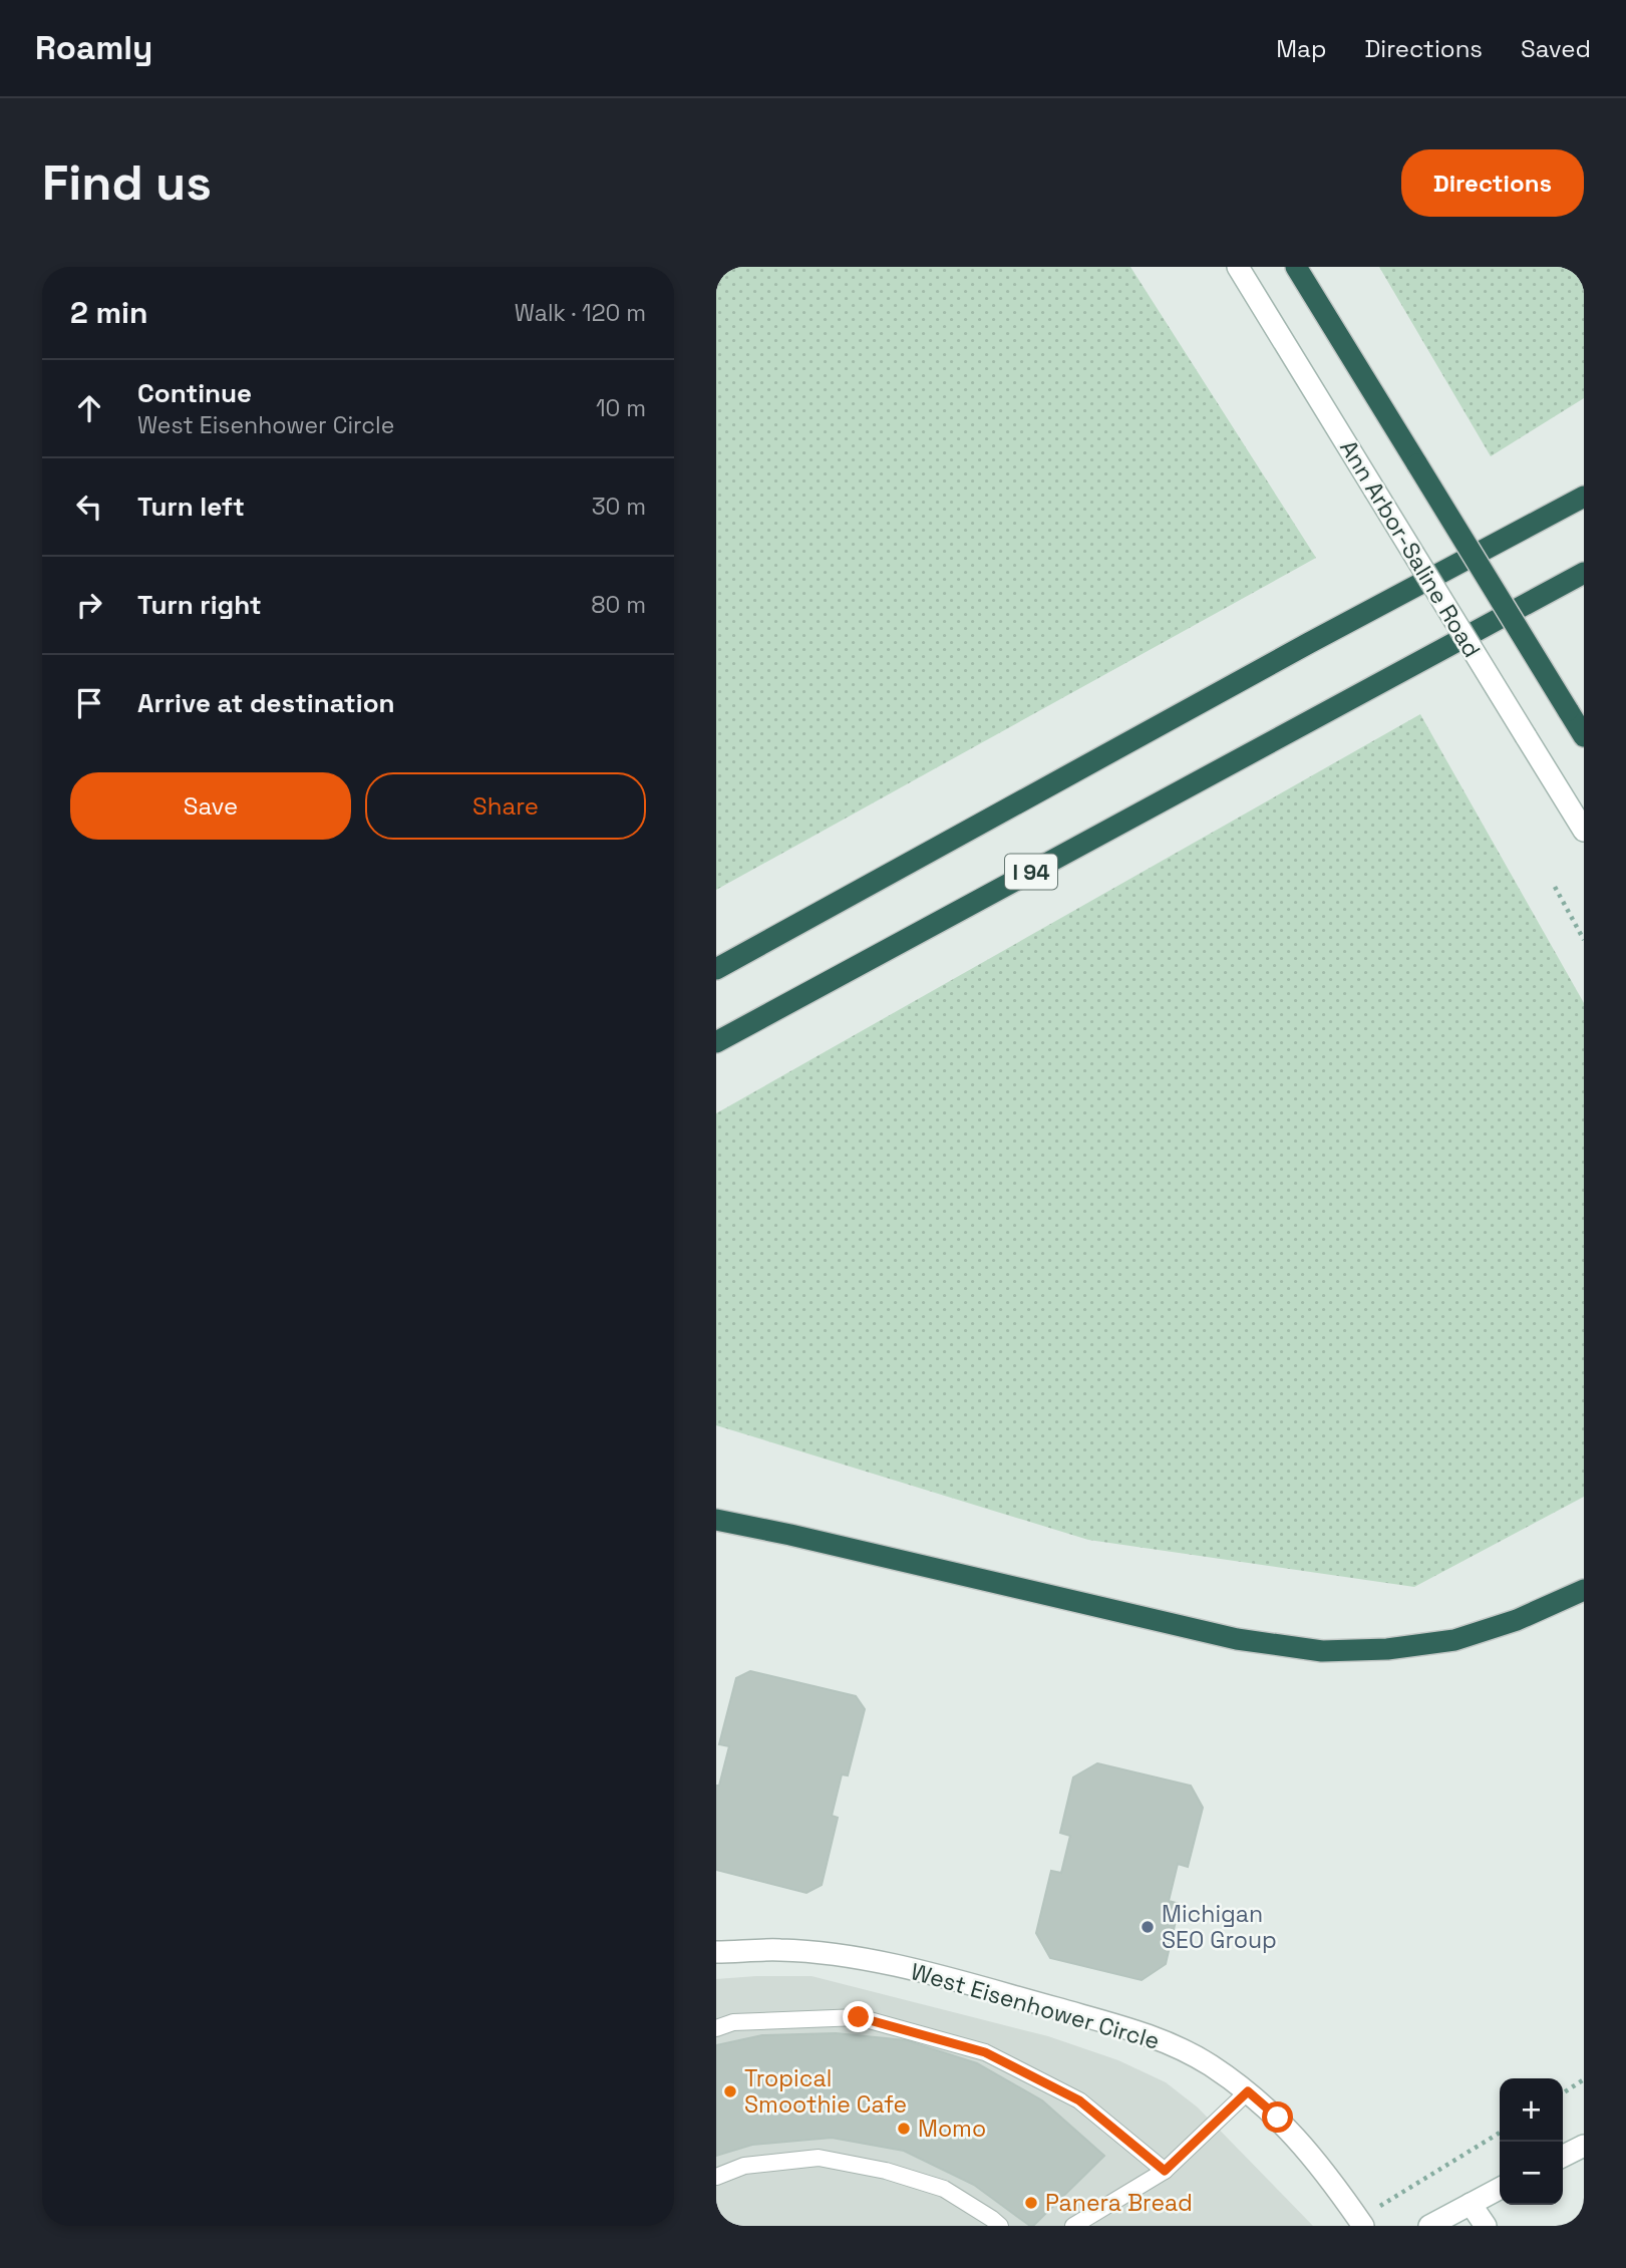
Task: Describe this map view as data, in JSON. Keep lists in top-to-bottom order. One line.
{"streets":{"highway":["I 94"],"main road":["Ann Arbor-Saline Road","West Eisenhower Circle"]},"places":["Michigan SEO Group","Tropical Smoothie Cafe","Momo","Panera Bread"],"page":{"header":"Roamly","nav":["Map","Directions","Saved"],"buttons":["Directions",["Save","Share"]],"title":"Find us","heading":["2 min","Walk · 120 m"],"list":[["Continue","West Eisenhower Circle","10 m"],["Turn left","30 m"],["Turn right","80 m"],"Arrive at destination"],"map_buttons":["+","−"]}}
